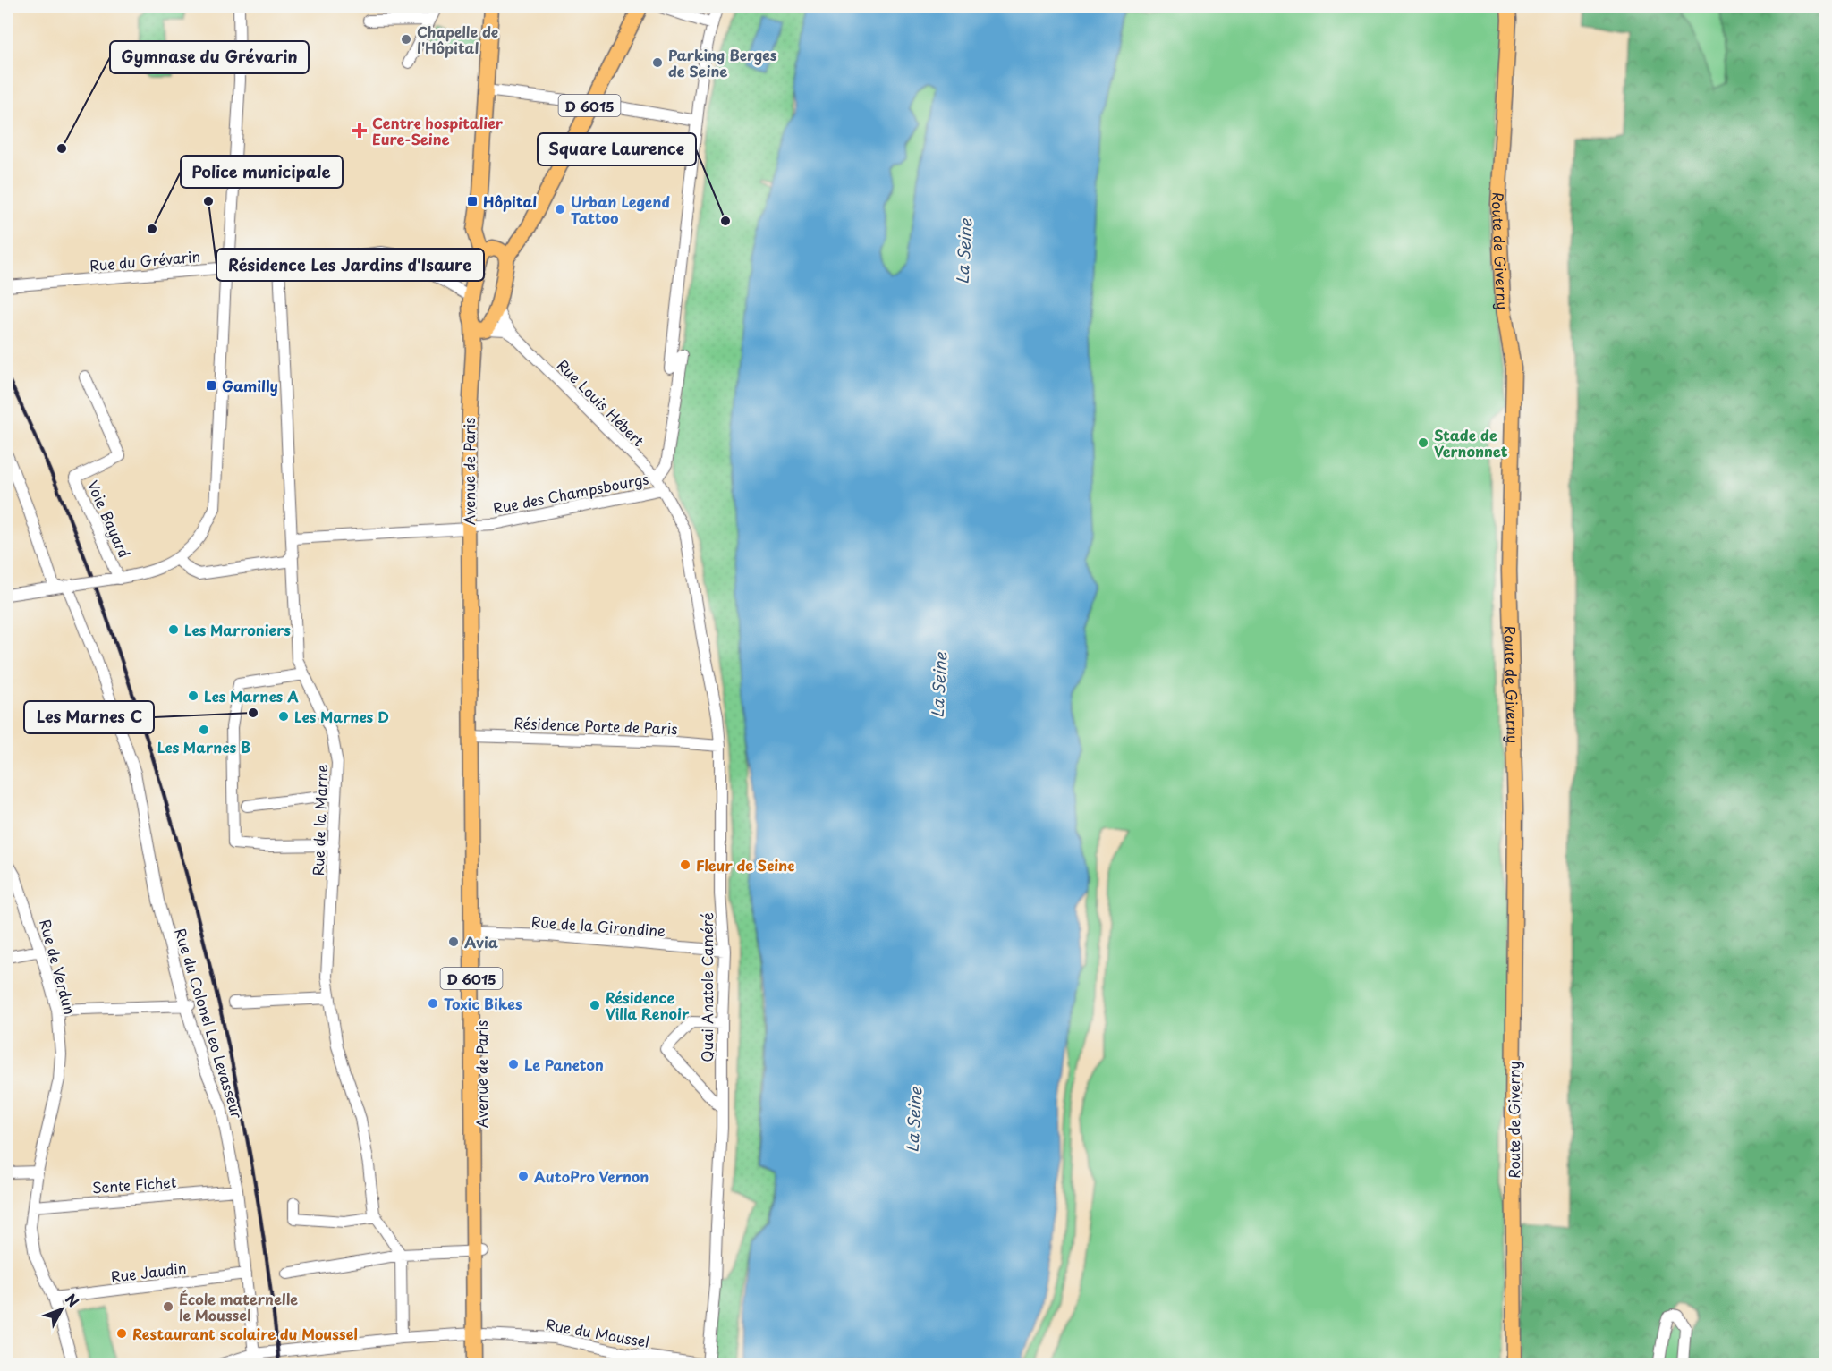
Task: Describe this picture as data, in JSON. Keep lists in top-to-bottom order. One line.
{"streets":{"main road":["D 6015","Route de Giverny","Avenue de Paris"],"street":["Rue du Grévarin","Rue Louis Hébert","Rue des Champsbourgs","Voie Bayard","Résidence Porte de Paris","Rue de la Marne","Rue de la Girondine","Rue de Verdun","Quai Anatole Caméré","Rue du Colonel Leo Levasseur","Sente Fichet","Rue Jaudin","Rue du Moussel"]},"crossings":[["D 6015","Rue du Grévarin"],["D 6015","Rue Louis Hébert"],["D 6015","Avenue de Paris"],["Rue du Grévarin","Rue de la Marne"],["Rue Louis Hébert","Avenue de Paris"],["Rue Louis Hébert","Rue des Champsbourgs"],["Rue Louis Hébert","Quai Anatole Caméré"],["Avenue de Paris","Rue des Champsbourgs"],["Avenue de Paris","Résidence Porte de Paris"],["Avenue de Paris","Rue de la Girondine"],["Avenue de Paris","Rue du Moussel"],["Rue des Champsbourgs","Rue de la Marne"],["Rue des Champsbourgs","Quai Anatole Caméré"],["Résidence Porte de Paris","Quai Anatole Caméré"],["Rue de la Girondine","Quai Anatole Caméré"],["Rue de Verdun","Sente Fichet"],["Rue de Verdun","Rue Jaudin"],["Quai Anatole Caméré","Rue du Moussel"],["Rue du Colonel Leo Levasseur","Sente Fichet"],["Rue du Colonel Leo Levasseur","Rue Jaudin"],["Rue du Colonel Leo Levasseur","Rue du Moussel"]],"water":["La Seine"],"places":{"other":["Chapelle de l'Hôpital","Parking Berges de Seine","Gymnase du Grévarin","Résidence Les Jardins d'Isaure","Urban Legend Tattoo","Square Laurence","Police municipale","Stade de Vernonnet","Les Marroniers","Les Marnes A","Les Marnes C","Les Marnes D","Les Marnes B","Fleur de Seine","Avia","Toxic Bikes","Résidence Villa Renoir","Le Paneton","AutoPro Vernon","École maternelle le Moussel","Restaurant scolaire du Moussel"],"health":["Centre hospitalier Eure-Seine"],"transit":["Hôpital","Gamilly"]},"north":"top right"}
